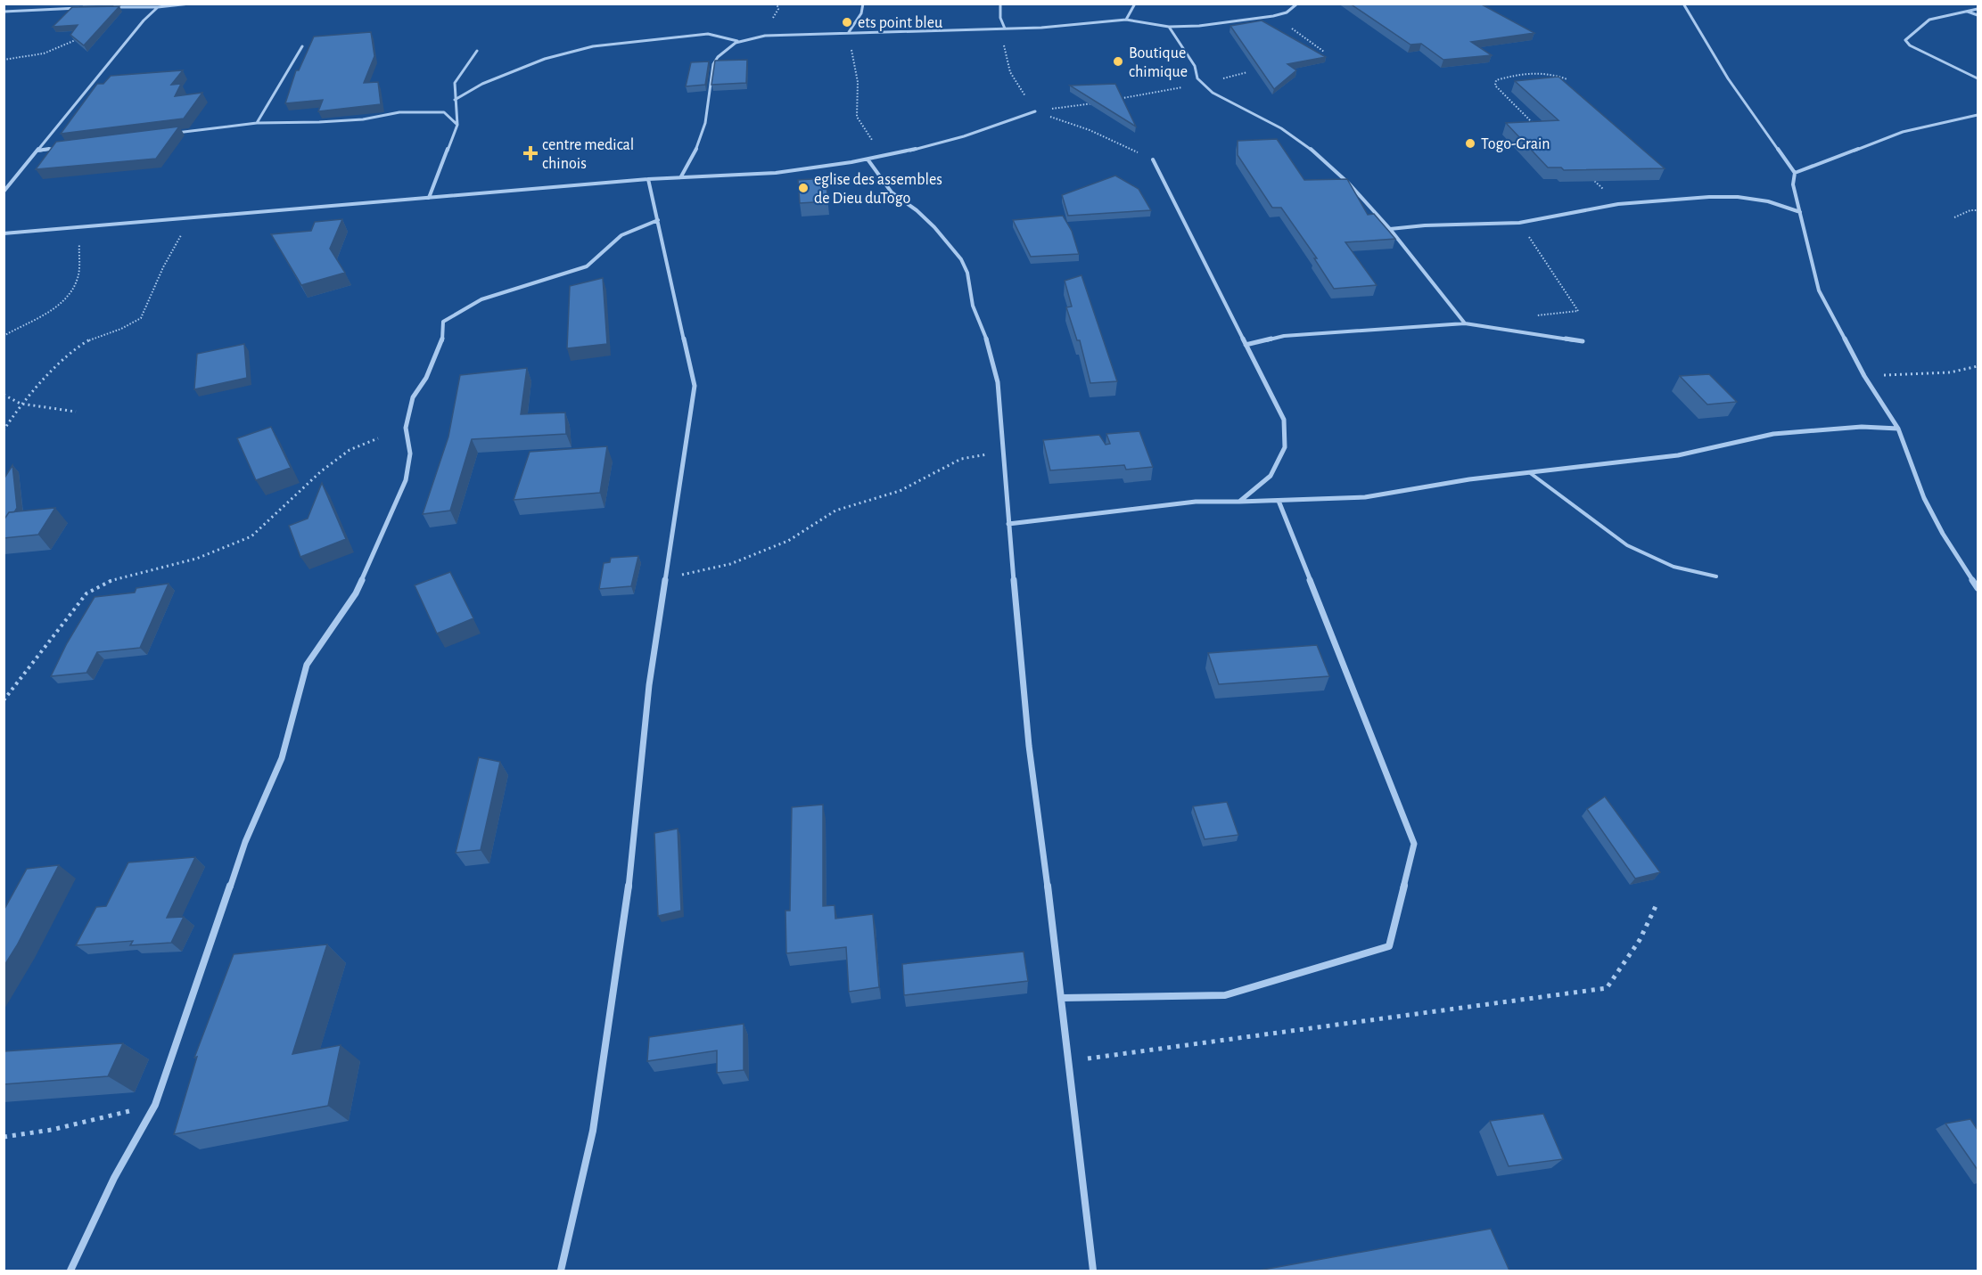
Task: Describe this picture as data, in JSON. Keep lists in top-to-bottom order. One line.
{"places":{"other":["ets point bleu","Boutique chimique","Togo-Grain","eglise des assembles de Dieu duTogo"],"health":["centre medical chinois"]}}
